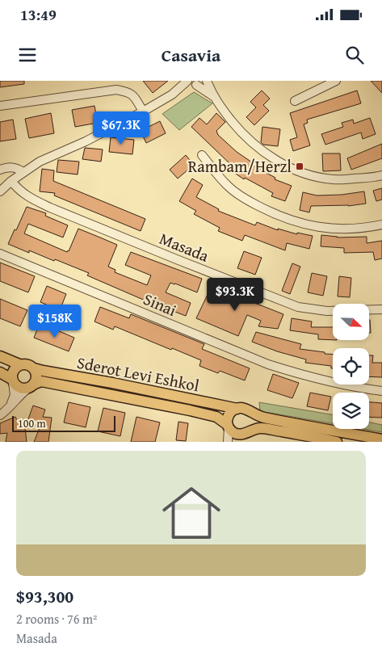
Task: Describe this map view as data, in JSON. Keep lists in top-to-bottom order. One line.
{"streets":{"main road":["Sderot Levi Eshkol"],"street":["Masada","Sinai"]},"places":{"transit":["Rambam/Herzl"]},"scale_bar":"100 m","north":"bottom right","page":{"status":"13:49","header":"Casavia","price":["$67.3K","$93.3K","$158K"],"scale":"100 m","list":[{"name":"$93,300","note":"2 rooms · 76 m² · Masada"}]}}
